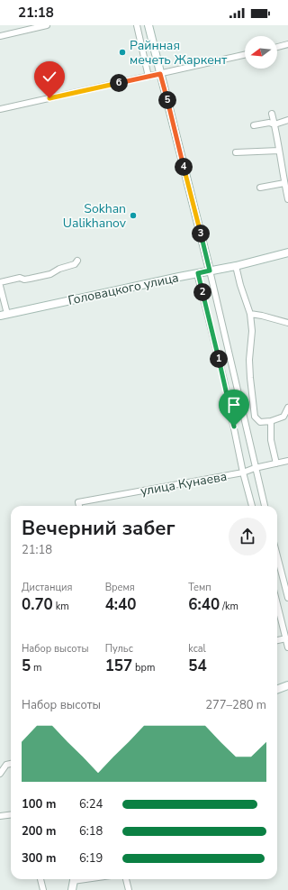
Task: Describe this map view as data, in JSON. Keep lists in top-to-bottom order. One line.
{"streets":{"main road":["Головацкого улица"],"street":["улица Кунаева"]},"places":["Райнная мечеть Жаркент","Sokhan Ualikhanov"],"north":"left","page":{"status":"21:18","pins":["6","5","4","3","2","1"],"heading":["Вечерний забег","21:18"],"stats":[["Дистанция","0.70 km"],["Время","4:40"],["Темп","6:40 /km"],["Набор высоты","5 m"],["Пульс","157 bpm"],["kcal","54"]],"chart":["Набор высоты","277–280 m"],"list":[{"name":"100 m","note":"6:24"},{"name":"200 m","note":"6:18"},{"name":"300 m","note":"6:19"}]}}
